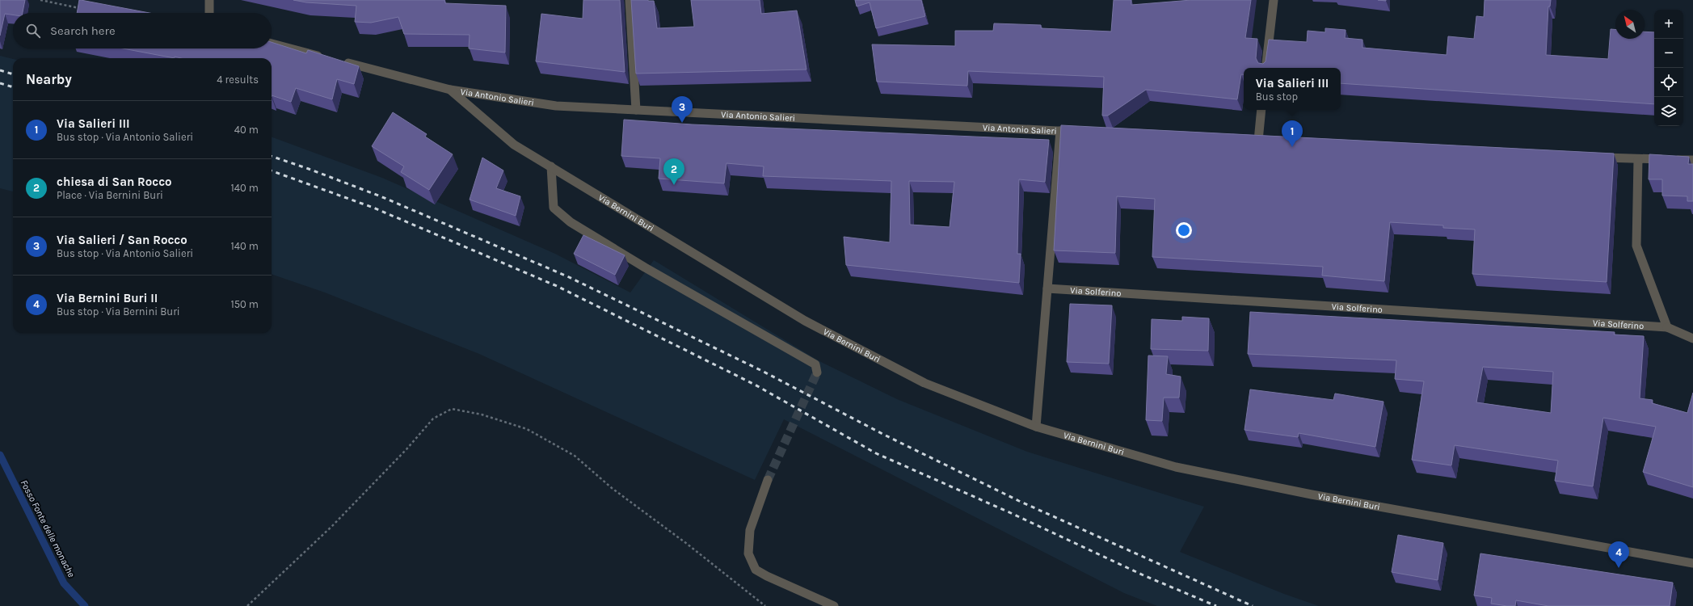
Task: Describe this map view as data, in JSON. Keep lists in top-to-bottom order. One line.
{"streets":{"street":["Via Antonio Salieri","Via Bernini Buri","Via Solferino"]},"crossings":[["Via Antonio Salieri","Via Bernini Buri"]],"water":["Fosso Fonte delle monache"],"north":"top left","page":{"map_buttons":["+","−"],"search":"Search here","heading":["Nearby","4 results"],"popup":["Via Salieri III","Bus stop"],"pins":["3","1","2","4"],"list":[{"mark":"1","name":"Via Salieri III","note":"Bus stop · Via Antonio Salieri","value":"40 m"},{"mark":"2","name":"chiesa di San Rocco","note":"Place · Via Bernini Buri","value":"140 m"},{"mark":"3","name":"Via Salieri / San Rocco","note":"Bus stop · Via Antonio Salieri","value":"140 m"},{"mark":"4","name":"Via Bernini Buri II","note":"Bus stop · Via Bernini Buri","value":"150 m"}]}}
